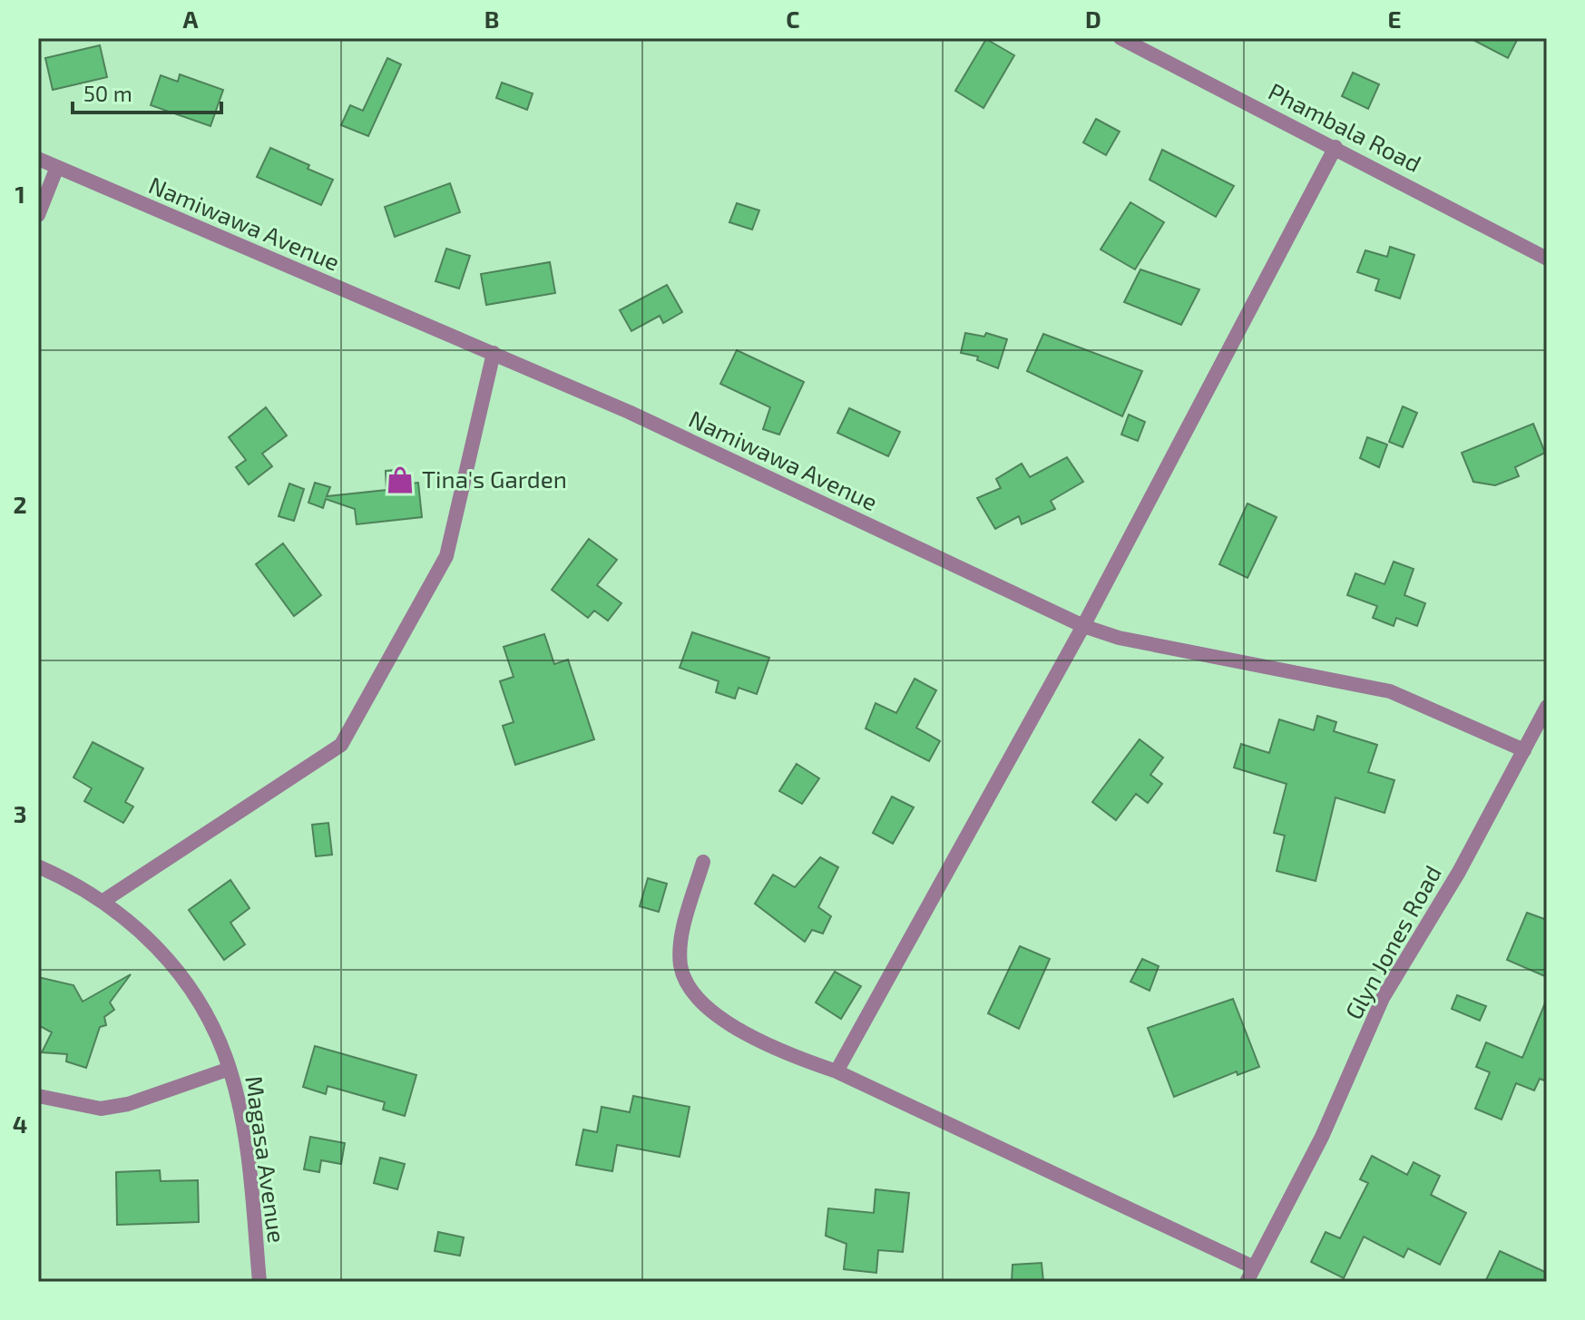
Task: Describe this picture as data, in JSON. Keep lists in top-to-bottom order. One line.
{"streets":{"street":["Phambala Road","Namiwawa Avenue","Glyn Jones Road","Magasa Avenue"]},"crossings":[["Namiwawa Avenue","Glyn Jones Road"]],"places":{"shop":["Tina's Garden"]},"scale_bar":"50 m","grid":{"columns":["A","B","C","D","E"],"rows":["1","2","3","4"]}}
